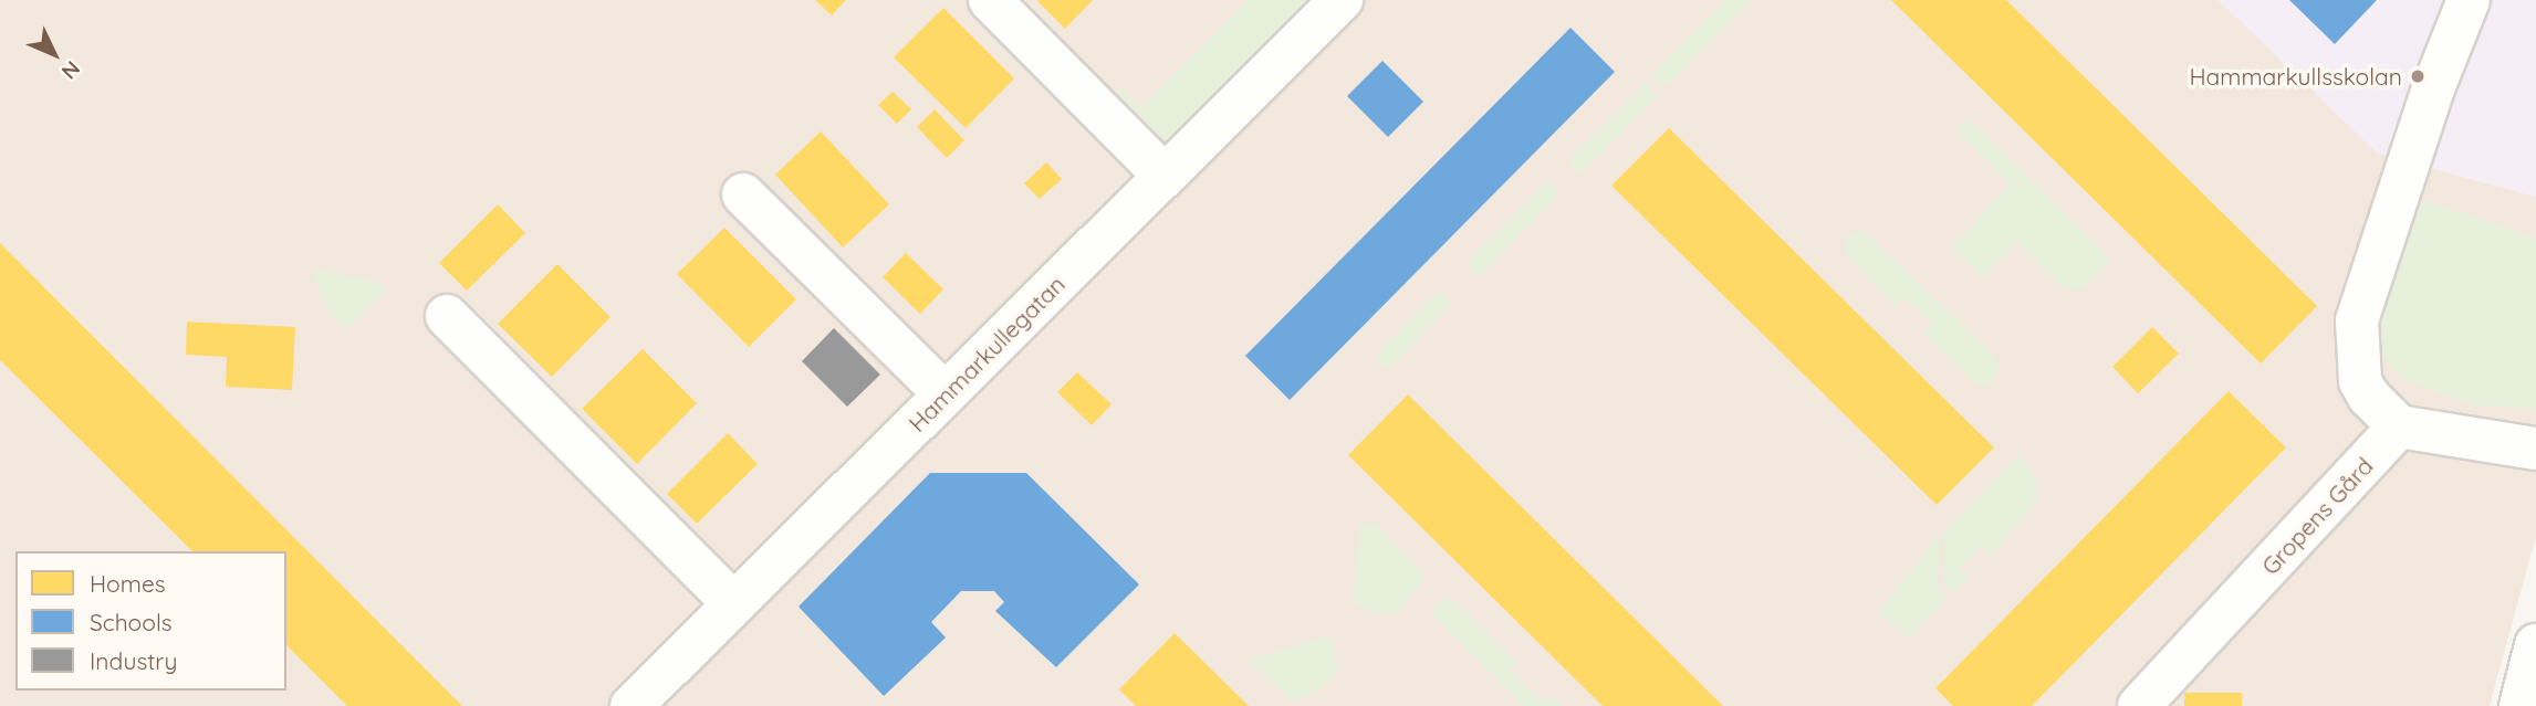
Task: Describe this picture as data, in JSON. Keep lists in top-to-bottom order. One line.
{"streets":{"street":["Hammarkullegatan","Gropens Gård"]},"places":["Hammarkullsskolan"],"legend":["Homes","Schools","Industry"],"north":"bottom right"}
